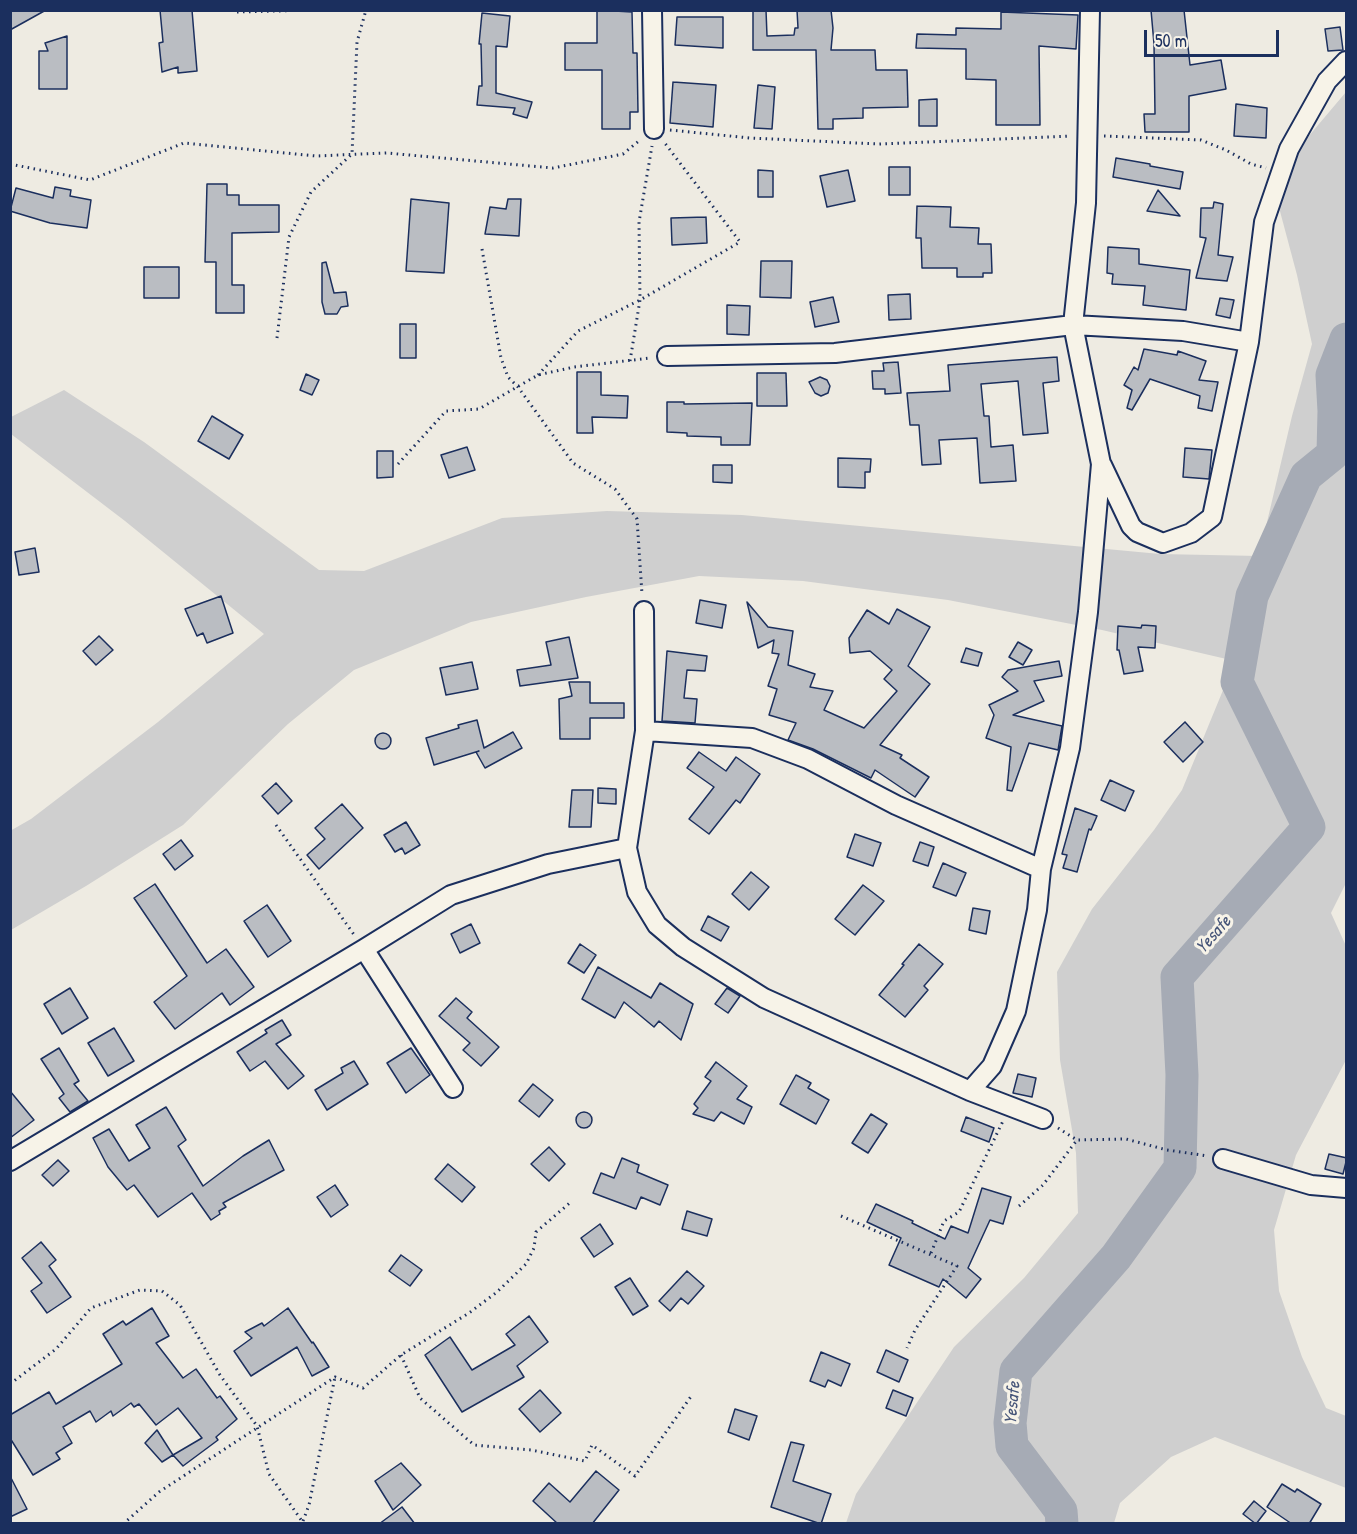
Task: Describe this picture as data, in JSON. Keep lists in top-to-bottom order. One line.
{"water":["Yesafe"],"scale_bar":"50 m"}
